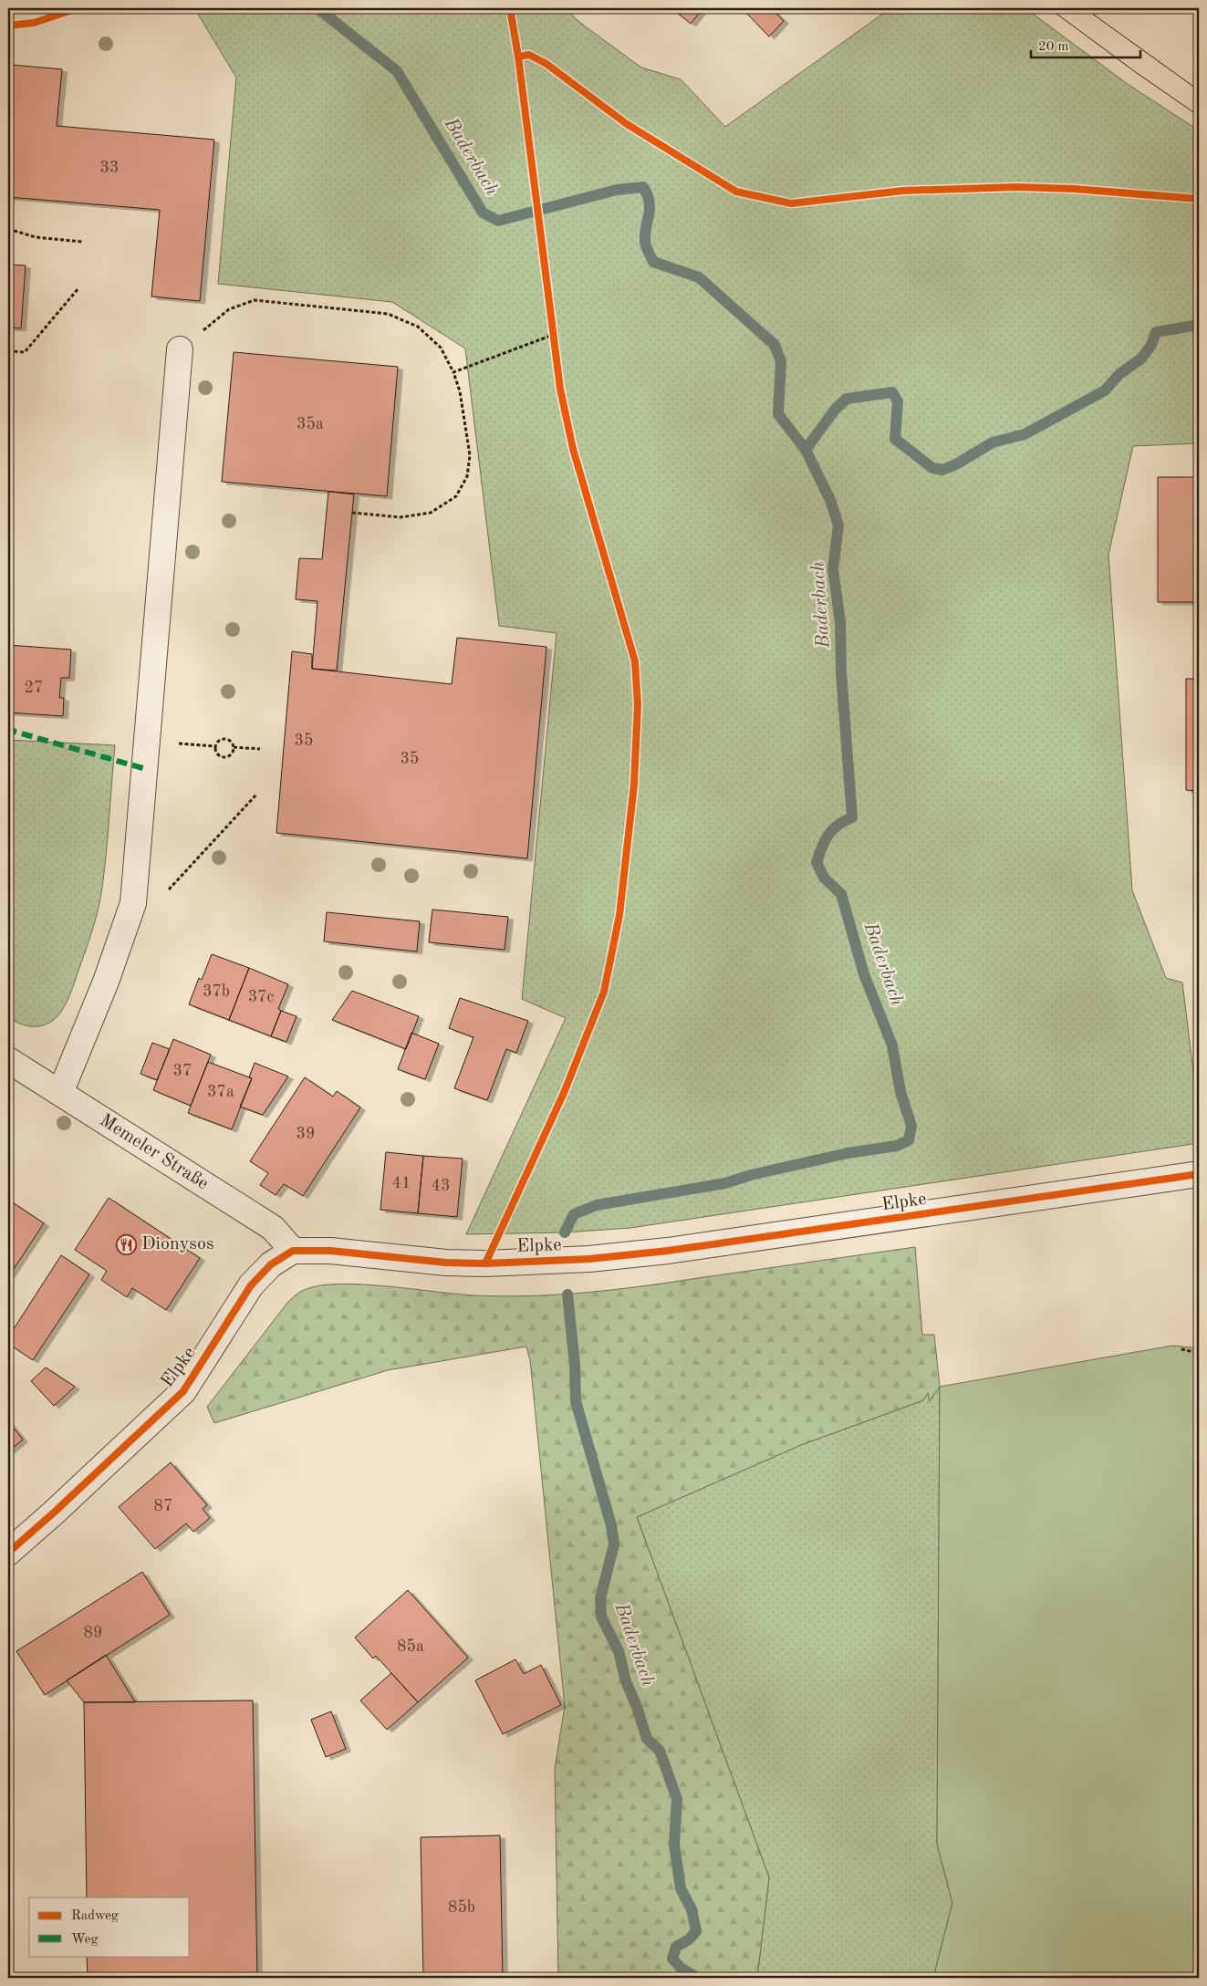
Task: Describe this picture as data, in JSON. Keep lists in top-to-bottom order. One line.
{"streets":{"street":["Memeler Straße","Elpke"]},"crossings":[["Memeler Straße","Elpke"]],"water":["Baderbach"],"places":{"restaurant":["Dionysos"]},"house_numbers":["33","35a","27","35","35","37b","37c","37","37a","39","41","43","87","89","85a","85b"],"legend":["Radweg","Weg"],"scale_bar":"20 m"}
